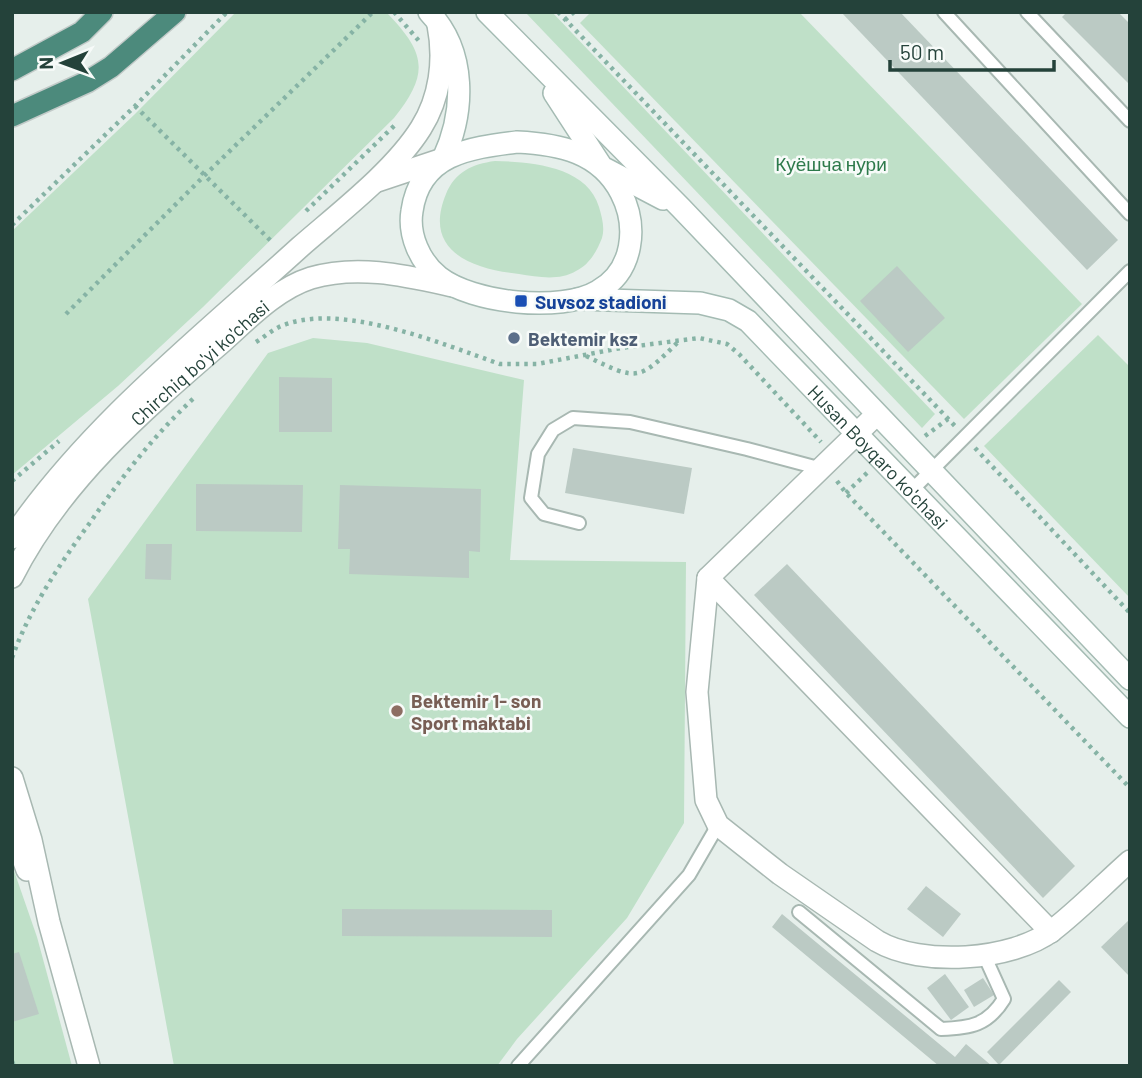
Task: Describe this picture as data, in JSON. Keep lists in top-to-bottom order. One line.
{"streets":{"street":["Chirchiq bo'yi ko'chasi","Husan Boyqaro ko'chasi"]},"crossings":[["Chirchiq bo'yi ko'chasi","Husan Boyqaro ko'chasi"]],"parks":["Куёшча нури"],"places":{"transit":["Suvsoz stadioni"],"other":["Bektemir ksz","Bektemir 1- son Sport maktabi"]},"scale_bar":"50 m","north":"left"}
